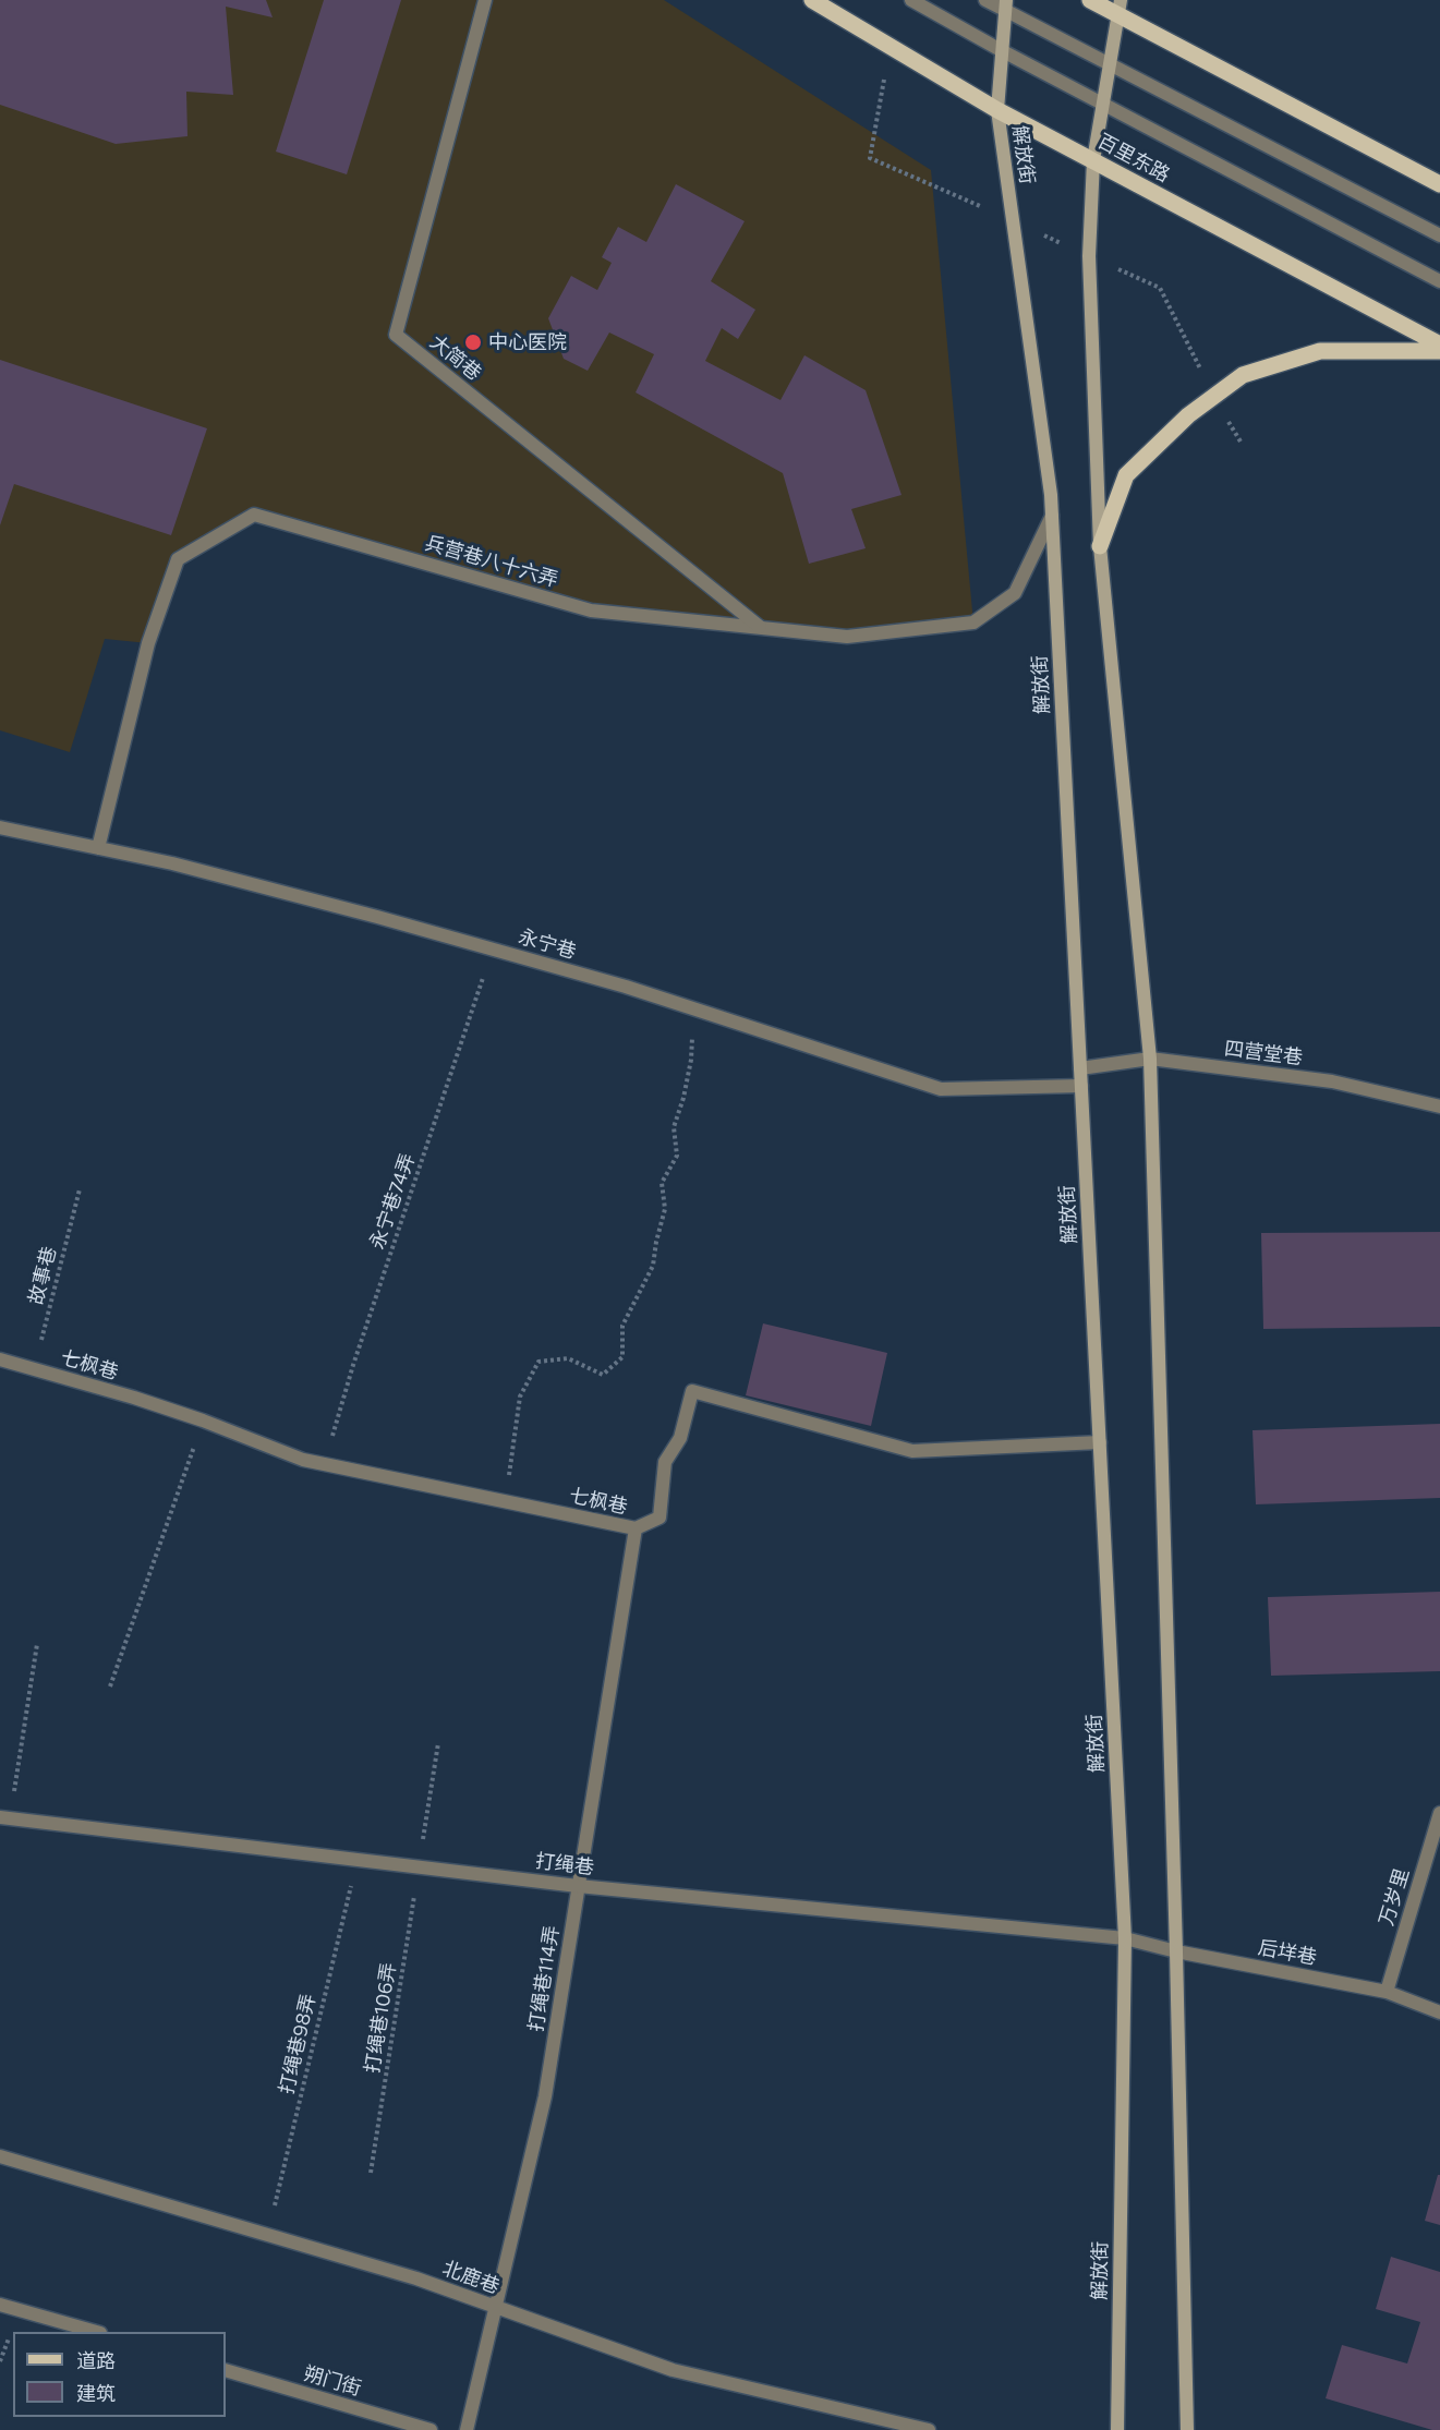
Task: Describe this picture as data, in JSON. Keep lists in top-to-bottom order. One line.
{"streets":{"main road":["解放街","百里东路"],"street":["大简巷","兵营巷八十六弄","永宁巷","四营堂巷","七枫巷","打绳巷","万岁里","后垟巷","打绳巷114弄","北鹿巷","朔门街"],"path":["永宁巷74弄","故事巷","打绳巷106弄","打绳巷98弄"]},"crossings":[["解放街","百里东路"],["解放街","兵营巷八十六弄"],["解放街","永宁巷"],["解放街","四营堂巷"],["解放街","七枫巷"],["解放街","打绳巷"],["解放街","后垟巷"],["大简巷","兵营巷八十六弄"],["兵营巷八十六弄","永宁巷"],["永宁巷","永宁巷74弄"],["永宁巷74弄","七枫巷"],["故事巷","七枫巷"],["七枫巷","打绳巷114弄"],["打绳巷","后垟巷"],["打绳巷","打绳巷114弄"],["打绳巷","打绳巷106弄"],["打绳巷","打绳巷98弄"],["万岁里","后垟巷"],["打绳巷114弄","北鹿巷"],["打绳巷98弄","北鹿巷"]],"places":["中心医院"],"legend":["道路","建筑"]}
